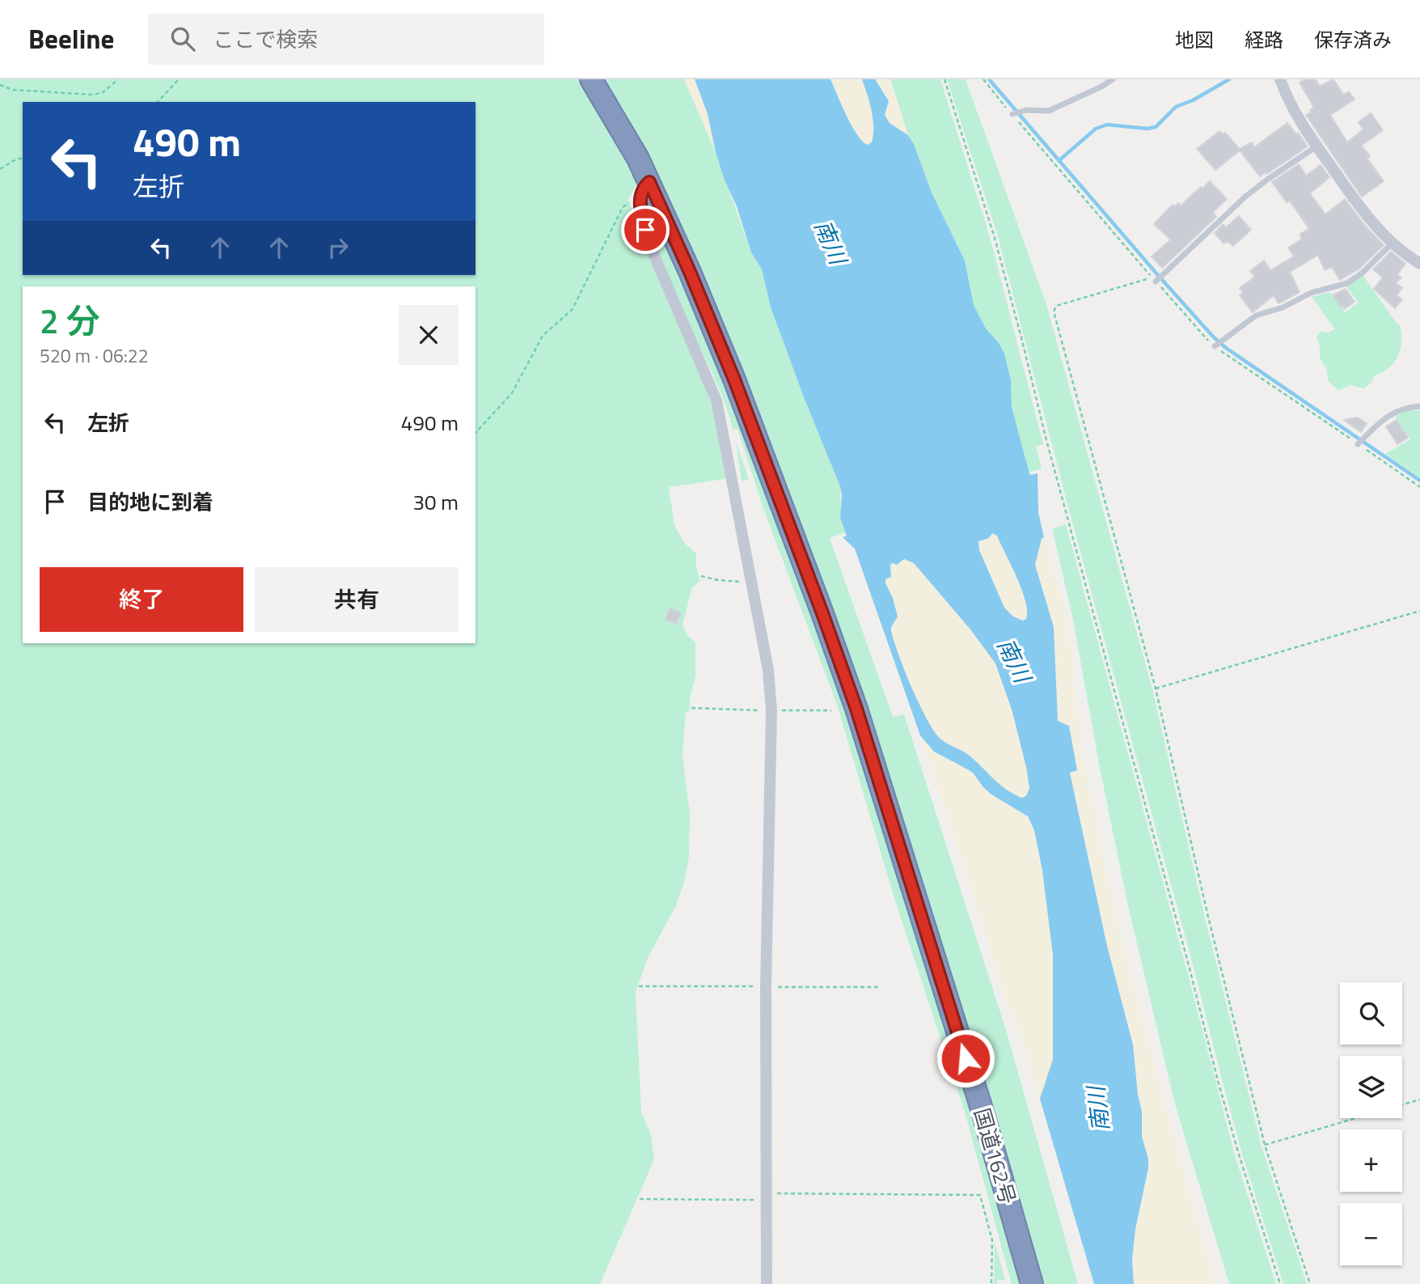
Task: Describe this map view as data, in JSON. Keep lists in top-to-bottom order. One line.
{"streets":{"highway":["国道162号"]},"water":["南川"],"page":{"header":"Beeline","search":"ここで検索","nav":["地図","経路","保存済み"],"turn":["490 m","左折"],"heading":["2 分","520 m · 06:22"],"list":[{"name":"左折","value":"490 m"},{"name":"目的地に到着","value":"30 m"}],"buttons":["終了","共有"],"map_buttons":["+","−"]}}
